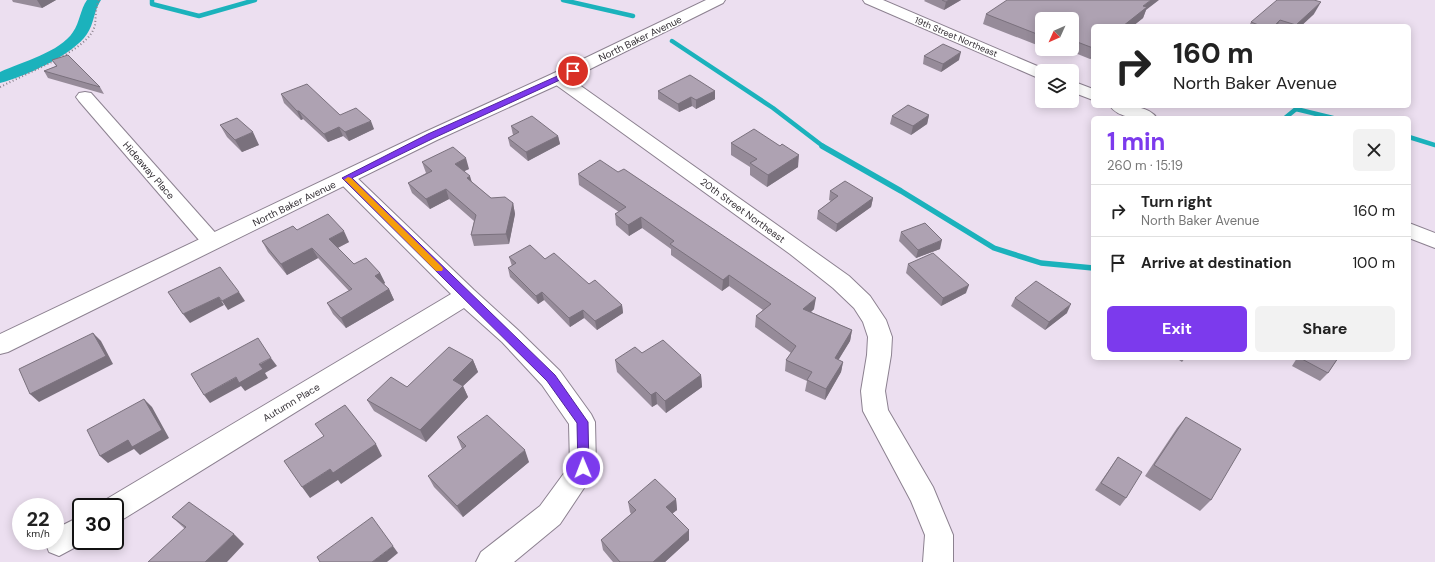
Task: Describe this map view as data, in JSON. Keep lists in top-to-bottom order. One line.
{"streets":{"street":["19th Street Northeast","North Baker Avenue","Hideaway Place","20th Street Northeast","Autumn Place"]},"crossings":[["North Baker Avenue","Hideaway Place"],["North Baker Avenue","20th Street Northeast"]],"north":"bottom left","page":{"turn":["160 m","North Baker Avenue"],"heading":["1 min","260 m · 15:19"],"list":[{"name":"Turn right","note":"North Baker Avenue","value":"160 m"},{"name":"Arrive at destination","value":"100 m"}],"buttons":["Exit","Share"],"speed":"22 km/h","limit":"30"}}
